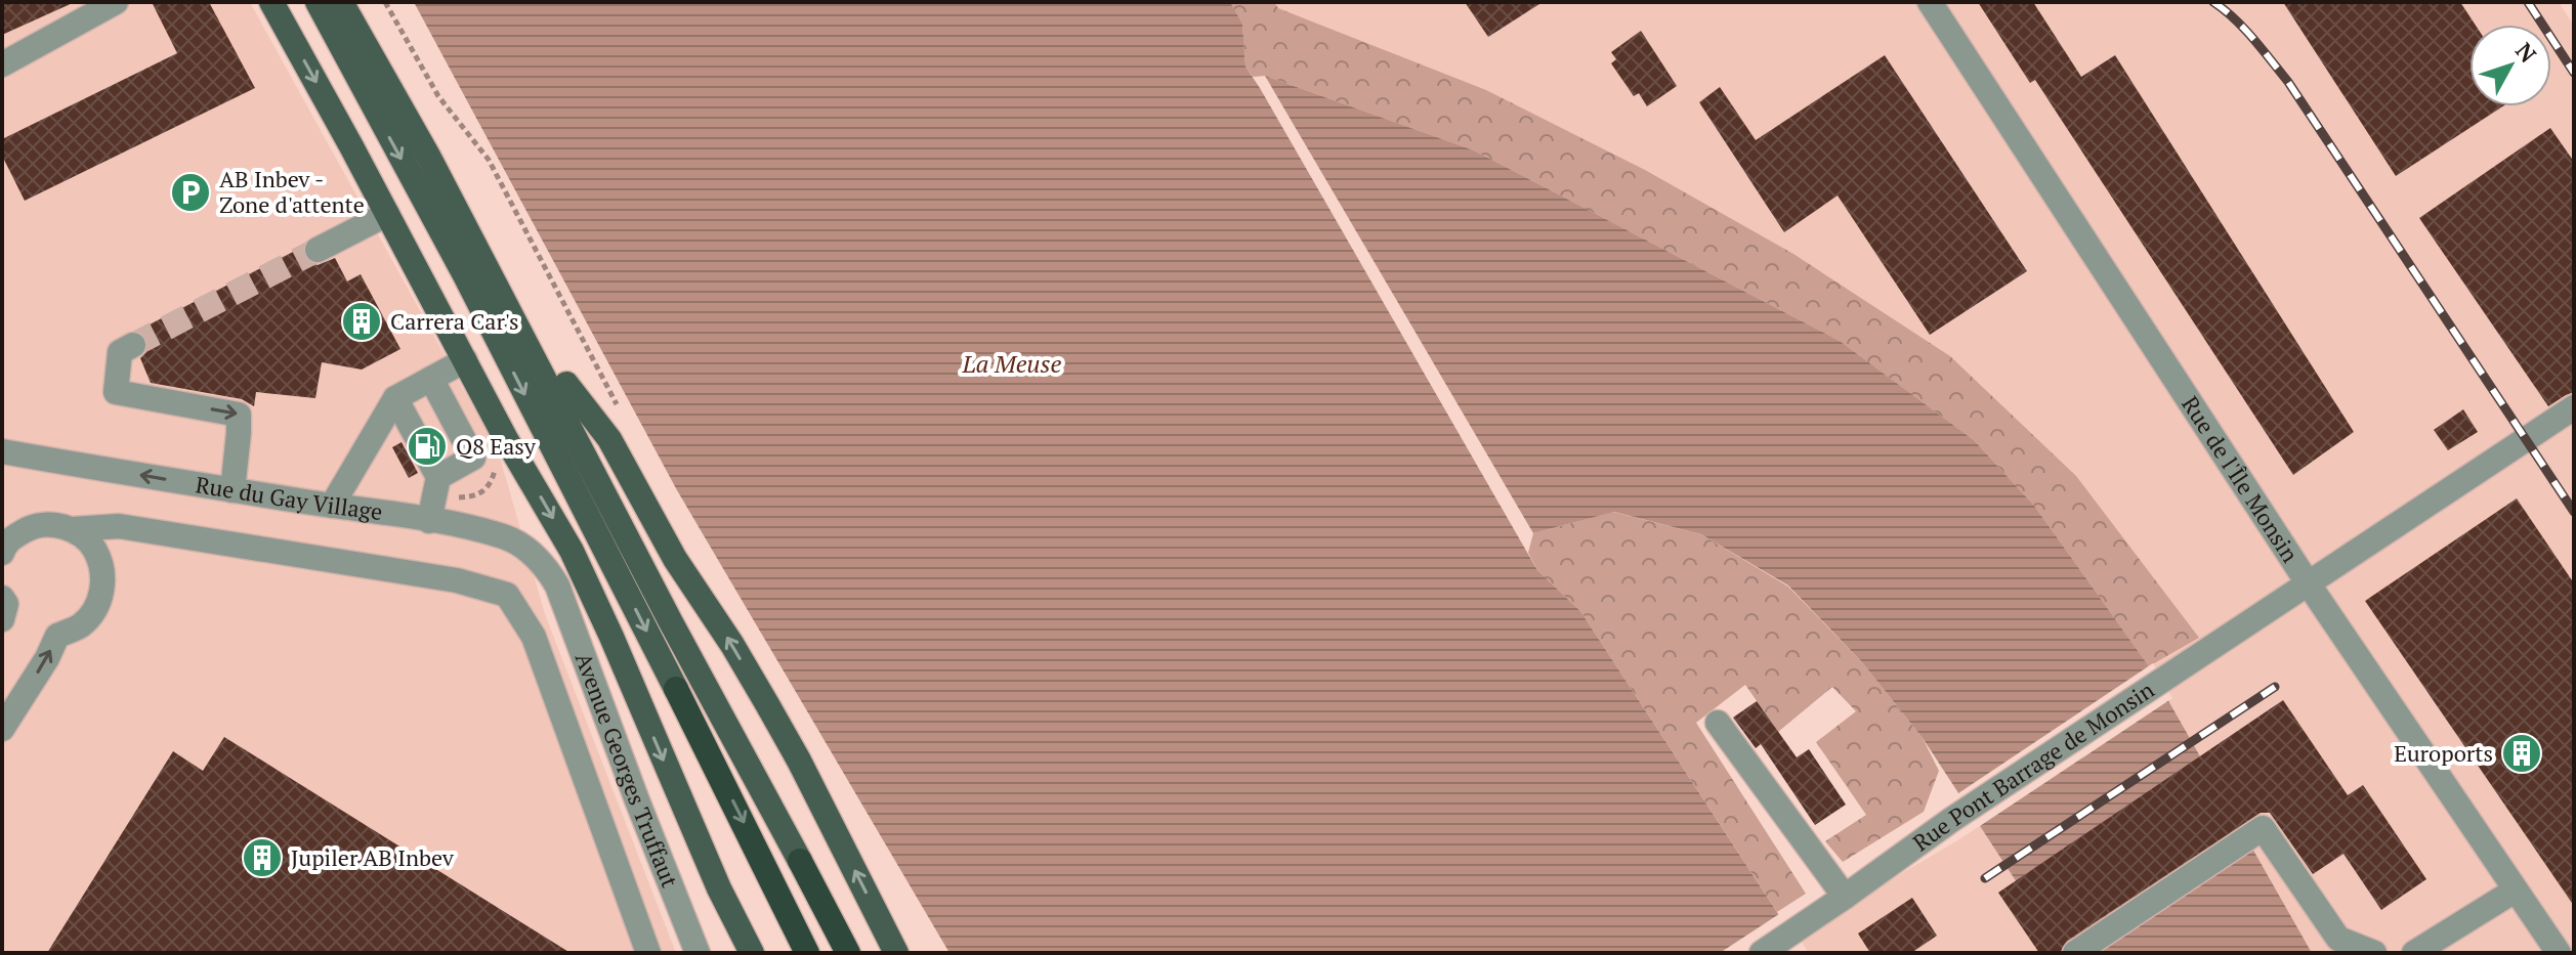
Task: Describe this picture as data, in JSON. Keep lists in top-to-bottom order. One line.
{"streets":{"street":["Rue de l'Île Monsin","Rue du Gay Village","Rue Pont Barrage de Monsin","Avenue Georges Truffaut"]},"crossings":[["Rue de l'Île Monsin","Rue Pont Barrage de Monsin"],["Rue du Gay Village","Avenue Georges Truffaut"]],"one_way":["Rue du Gay Village"],"water":["La Meuse"],"places":{"parking":["AB Inbev - Zone d'attente"],"building":["Carrera Car's","Euroports","Jupiler AB Inbev"],"fuel station":["Q8 Easy"]},"north":"top right"}
